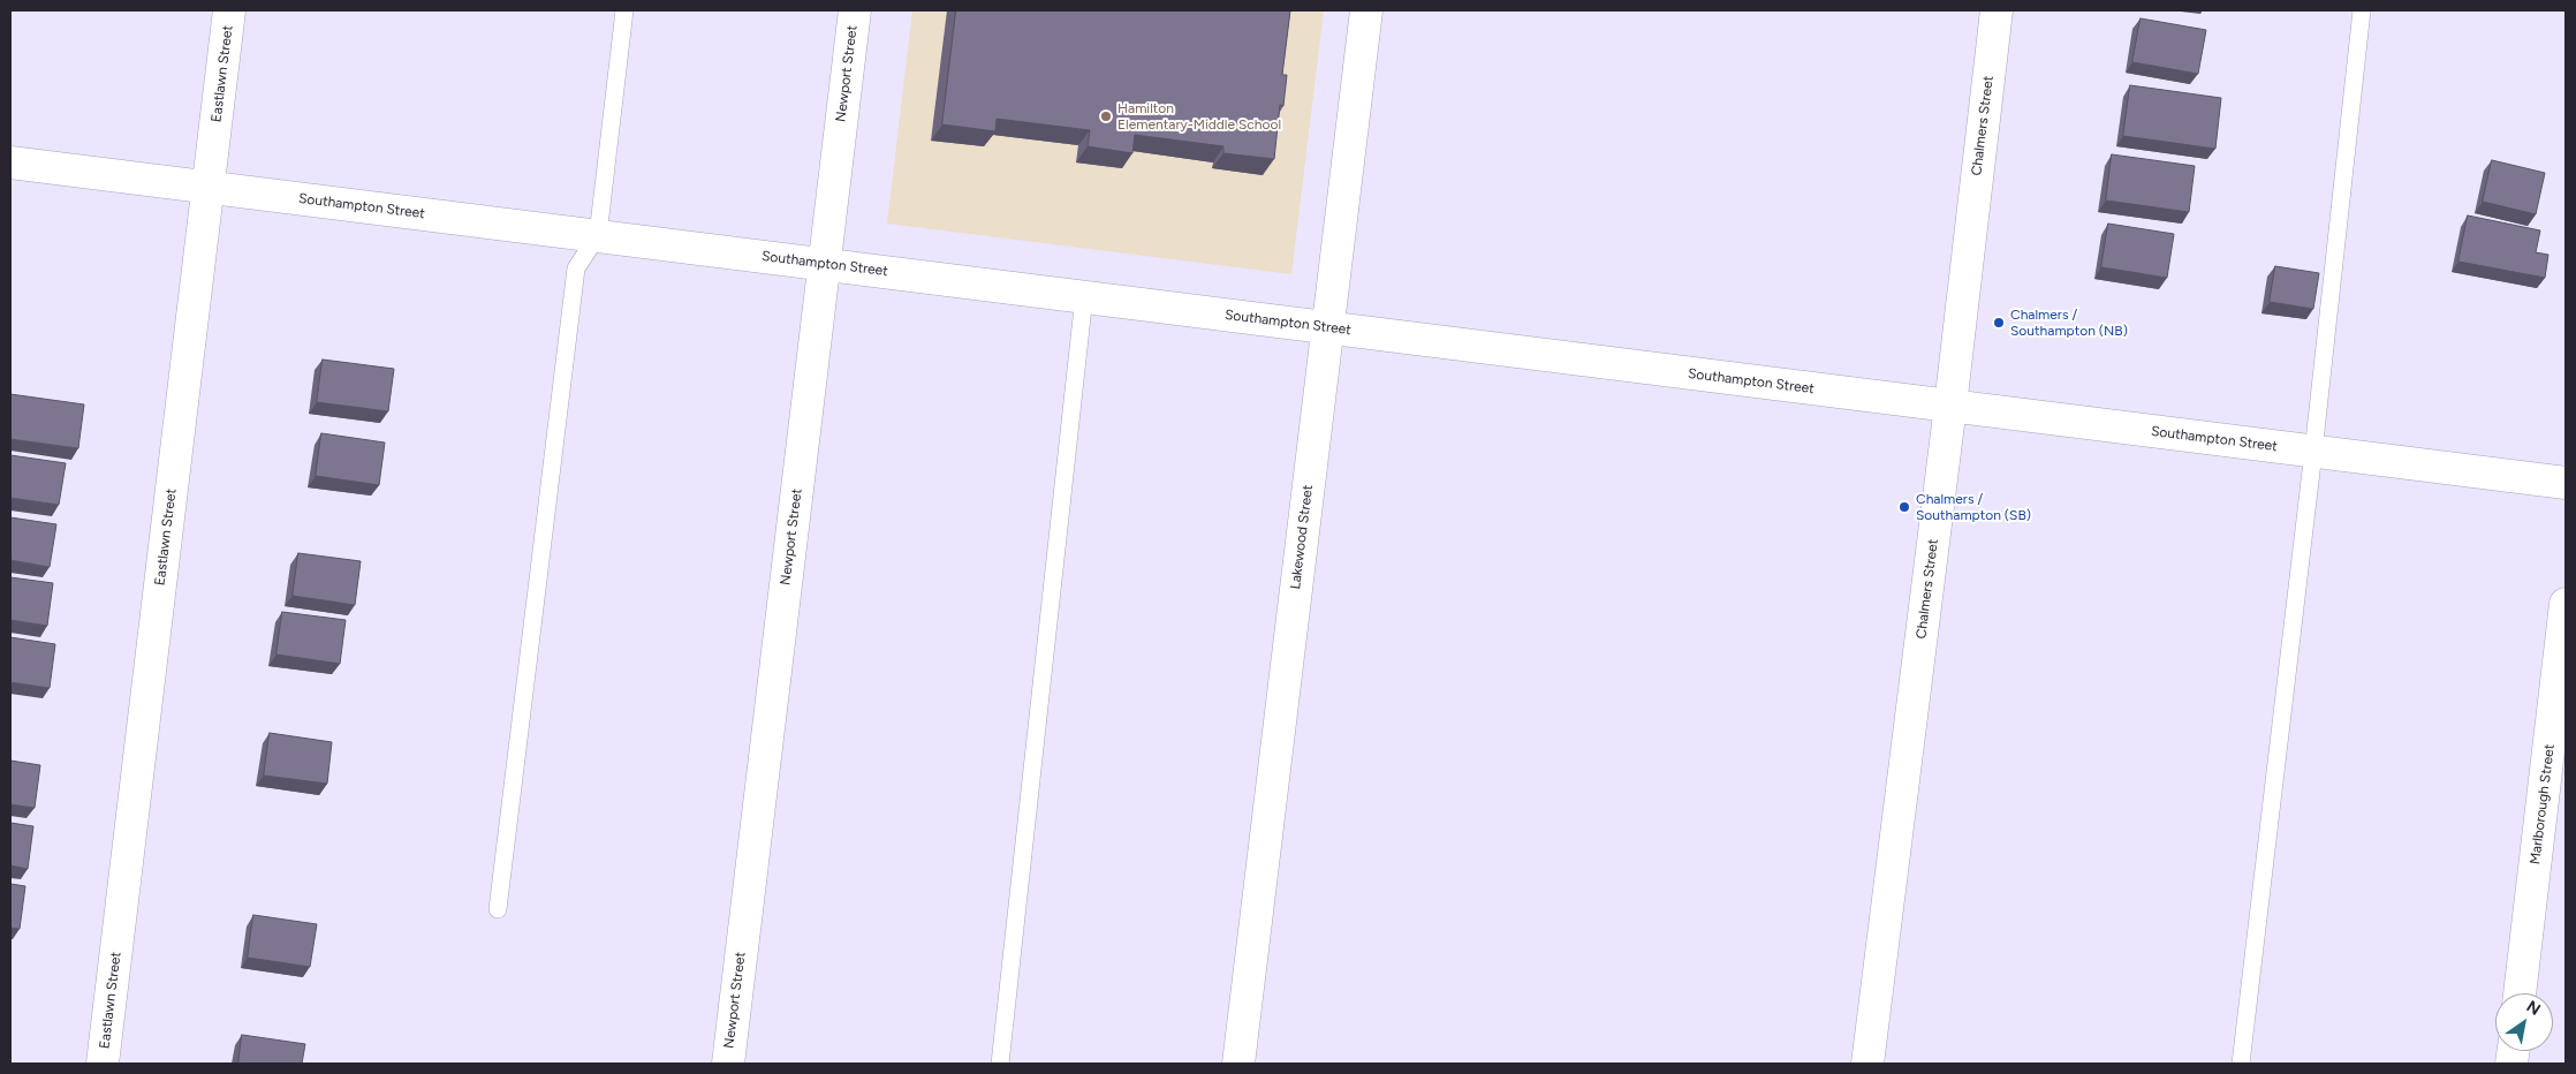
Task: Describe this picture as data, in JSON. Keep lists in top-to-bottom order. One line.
{"streets":{"street":["Eastlawn Street","Newport Street","Chalmers Street","Southampton Street","Lakewood Street","Marlborough Street"]},"crossings":[["Eastlawn Street","Southampton Street"],["Newport Street","Southampton Street"],["Chalmers Street","Southampton Street"],["Southampton Street","Lakewood Street"]],"places":["Hamilton Elementary-Middle School","Chalmers / Southampton (NB)","Chalmers / Southampton (SB)"],"north":"top right"}
